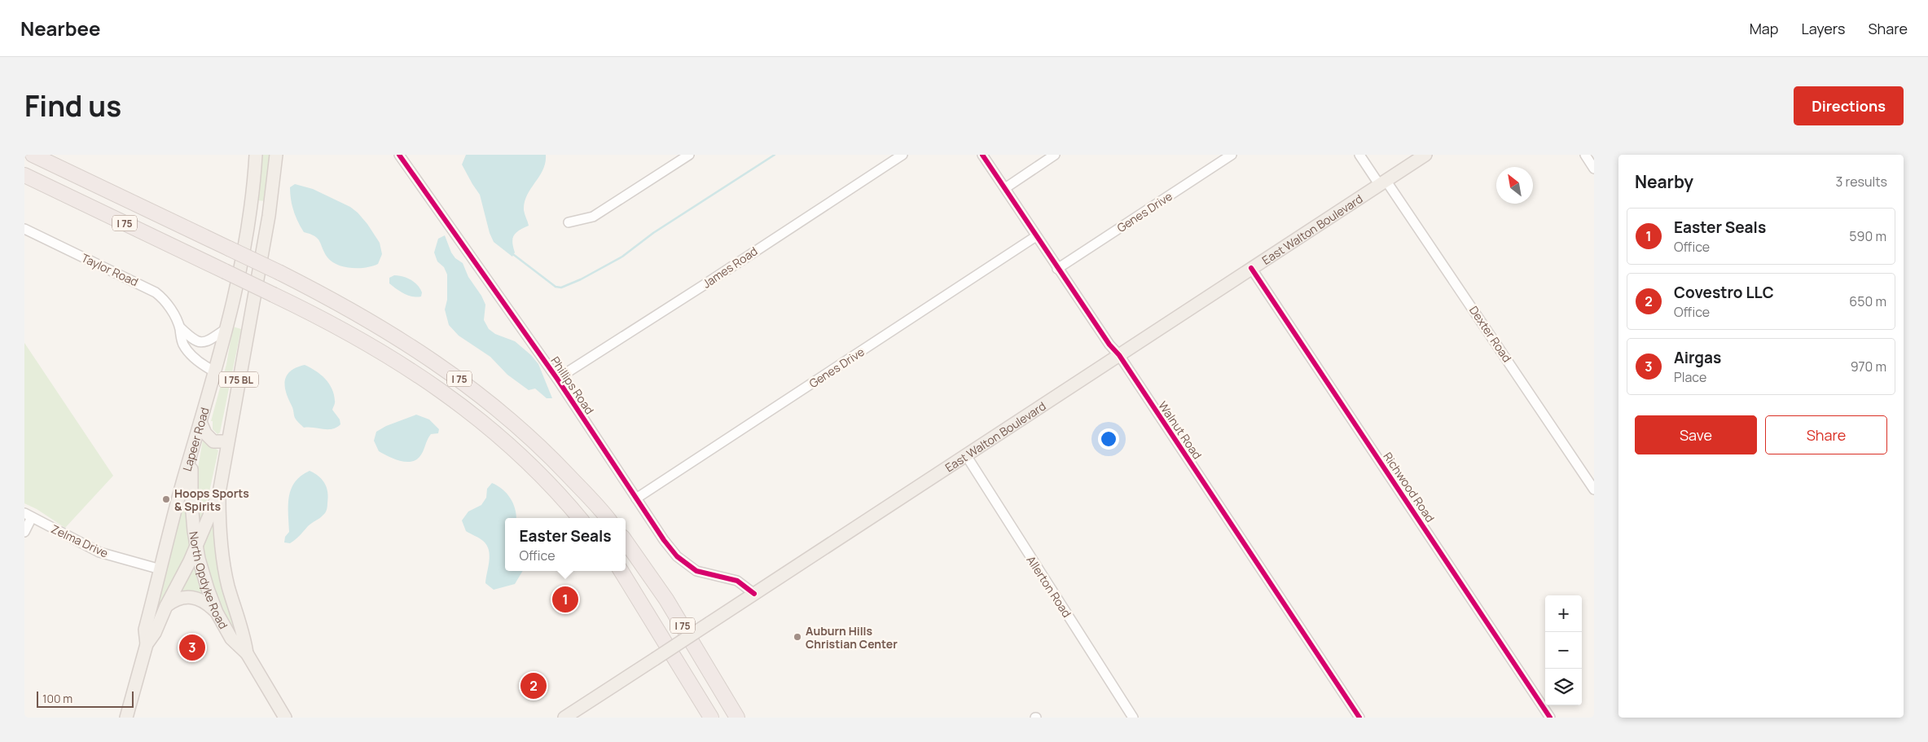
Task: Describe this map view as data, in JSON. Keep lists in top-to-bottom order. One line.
{"streets":{"highway":["I 75"],"main road":["East Walton Boulevard","I 75 BL","Lapeer Road","North Opdyke Road"],"street":["Genes Drive","James Road","Taylor Road","Dexter Road","Phillips Road","Walnut Road","Richwood Road","Zelma Drive","Allerton Road"]},"crossings":[["Genes Drive","Phillips Road"],["Genes Drive","Walnut Road"],["East Walton Boulevard","Dexter Road"],["East Walton Boulevard","Phillips Road"],["East Walton Boulevard","Walnut Road"],["East Walton Boulevard","Richwood Road"],["East Walton Boulevard","Allerton Road"],["James Road","Phillips Road"],["Taylor Road","Lapeer Road"],["Lapeer Road","Zelma Drive"],["Lapeer Road","North Opdyke Road"]],"places":["Hoops Sports & Spirits","Auburn Hills Christian Center"],"scale_bar":"100 m","north":"top left","page":{"header":"Nearbee","nav":["Map","Layers","Share"],"title":"Find us","buttons":["Directions",["Save","Share"]],"heading":["Nearby","3 results"],"list":[{"mark":"1","name":"Easter Seals","note":"Office","value":"590 m"},{"mark":"2","name":"Covestro LLC","note":"Office","value":"650 m"},{"mark":"3","name":"Airgas","note":"Place","value":"970 m"}],"popup":["Easter Seals","Office"],"pins":["1","3","2"],"map_buttons":["+","−"],"scale":"100 m"}}
